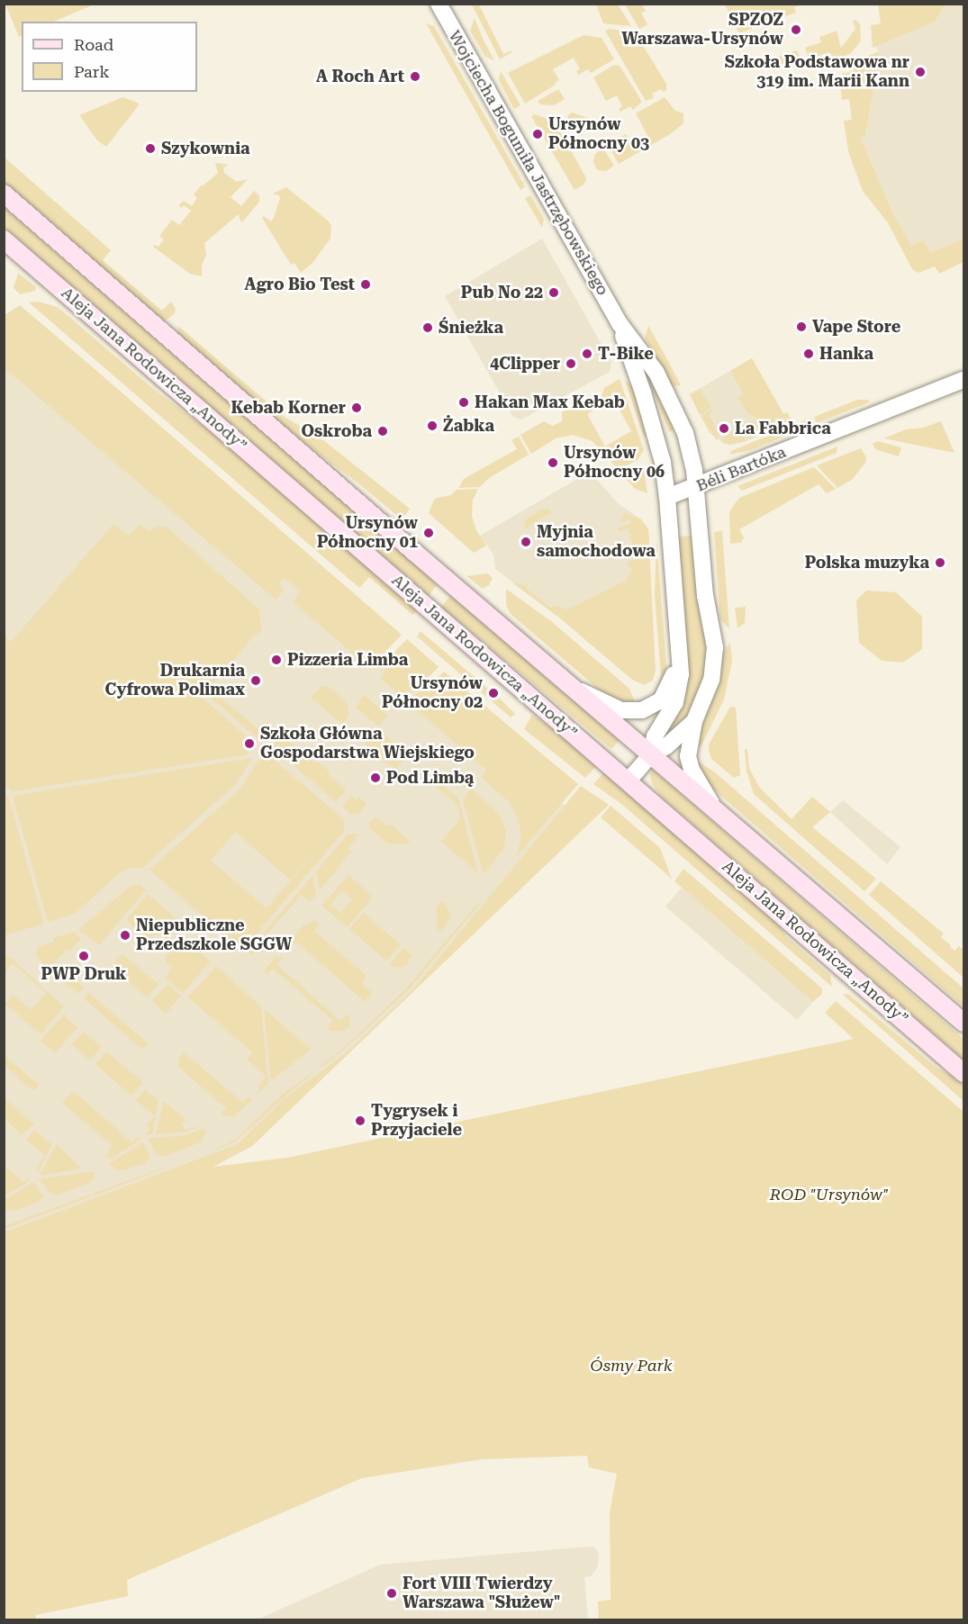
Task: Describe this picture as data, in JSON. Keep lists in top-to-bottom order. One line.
{"streets":{"main road":["Aleja Jana Rodowicza „Anody”"],"street":["Wojciecha Bogumiła Jastrzębowskiego","Béli Bartóka"]},"crossings":[["Wojciecha Bogumiła Jastrzębowskiego","Aleja Jana Rodowicza „Anody”"],["Wojciecha Bogumiła Jastrzębowskiego","Béli Bartóka"]],"parks":["ROD \"Ursynów\"","Ósmy Park"],"places":["SPZOZ Warszawa-Ursynów","Szkoła Podstawowa nr 319 im. Marii Kann","A Roch Art","Ursynów Północny 03","Szykownia","Agro Bio Test","Pub No 22","Vape Store","Śnieżka","T-Bike","Hanka","4Clipper","Hakan Max Kebab","Kebab Korner","Żabka","La Fabbrica","Oskroba","Ursynów Północny 06","Ursynów Północny 01","Myjnia samochodowa","Polska muzyka","Pizzeria Limba","Drukarnia Cyfrowa Polimax","Ursynów Północny 02","Szkoła Główna Gospodarstwa Wiejskiego","Pod Limbą","Niepubliczne Przedszkole SGGW","PWP Druk","Tygrysek i Przyjaciele","Fort VIII Twierdzy Warszawa \"Służew\""],"legend":["Road","Park"]}
